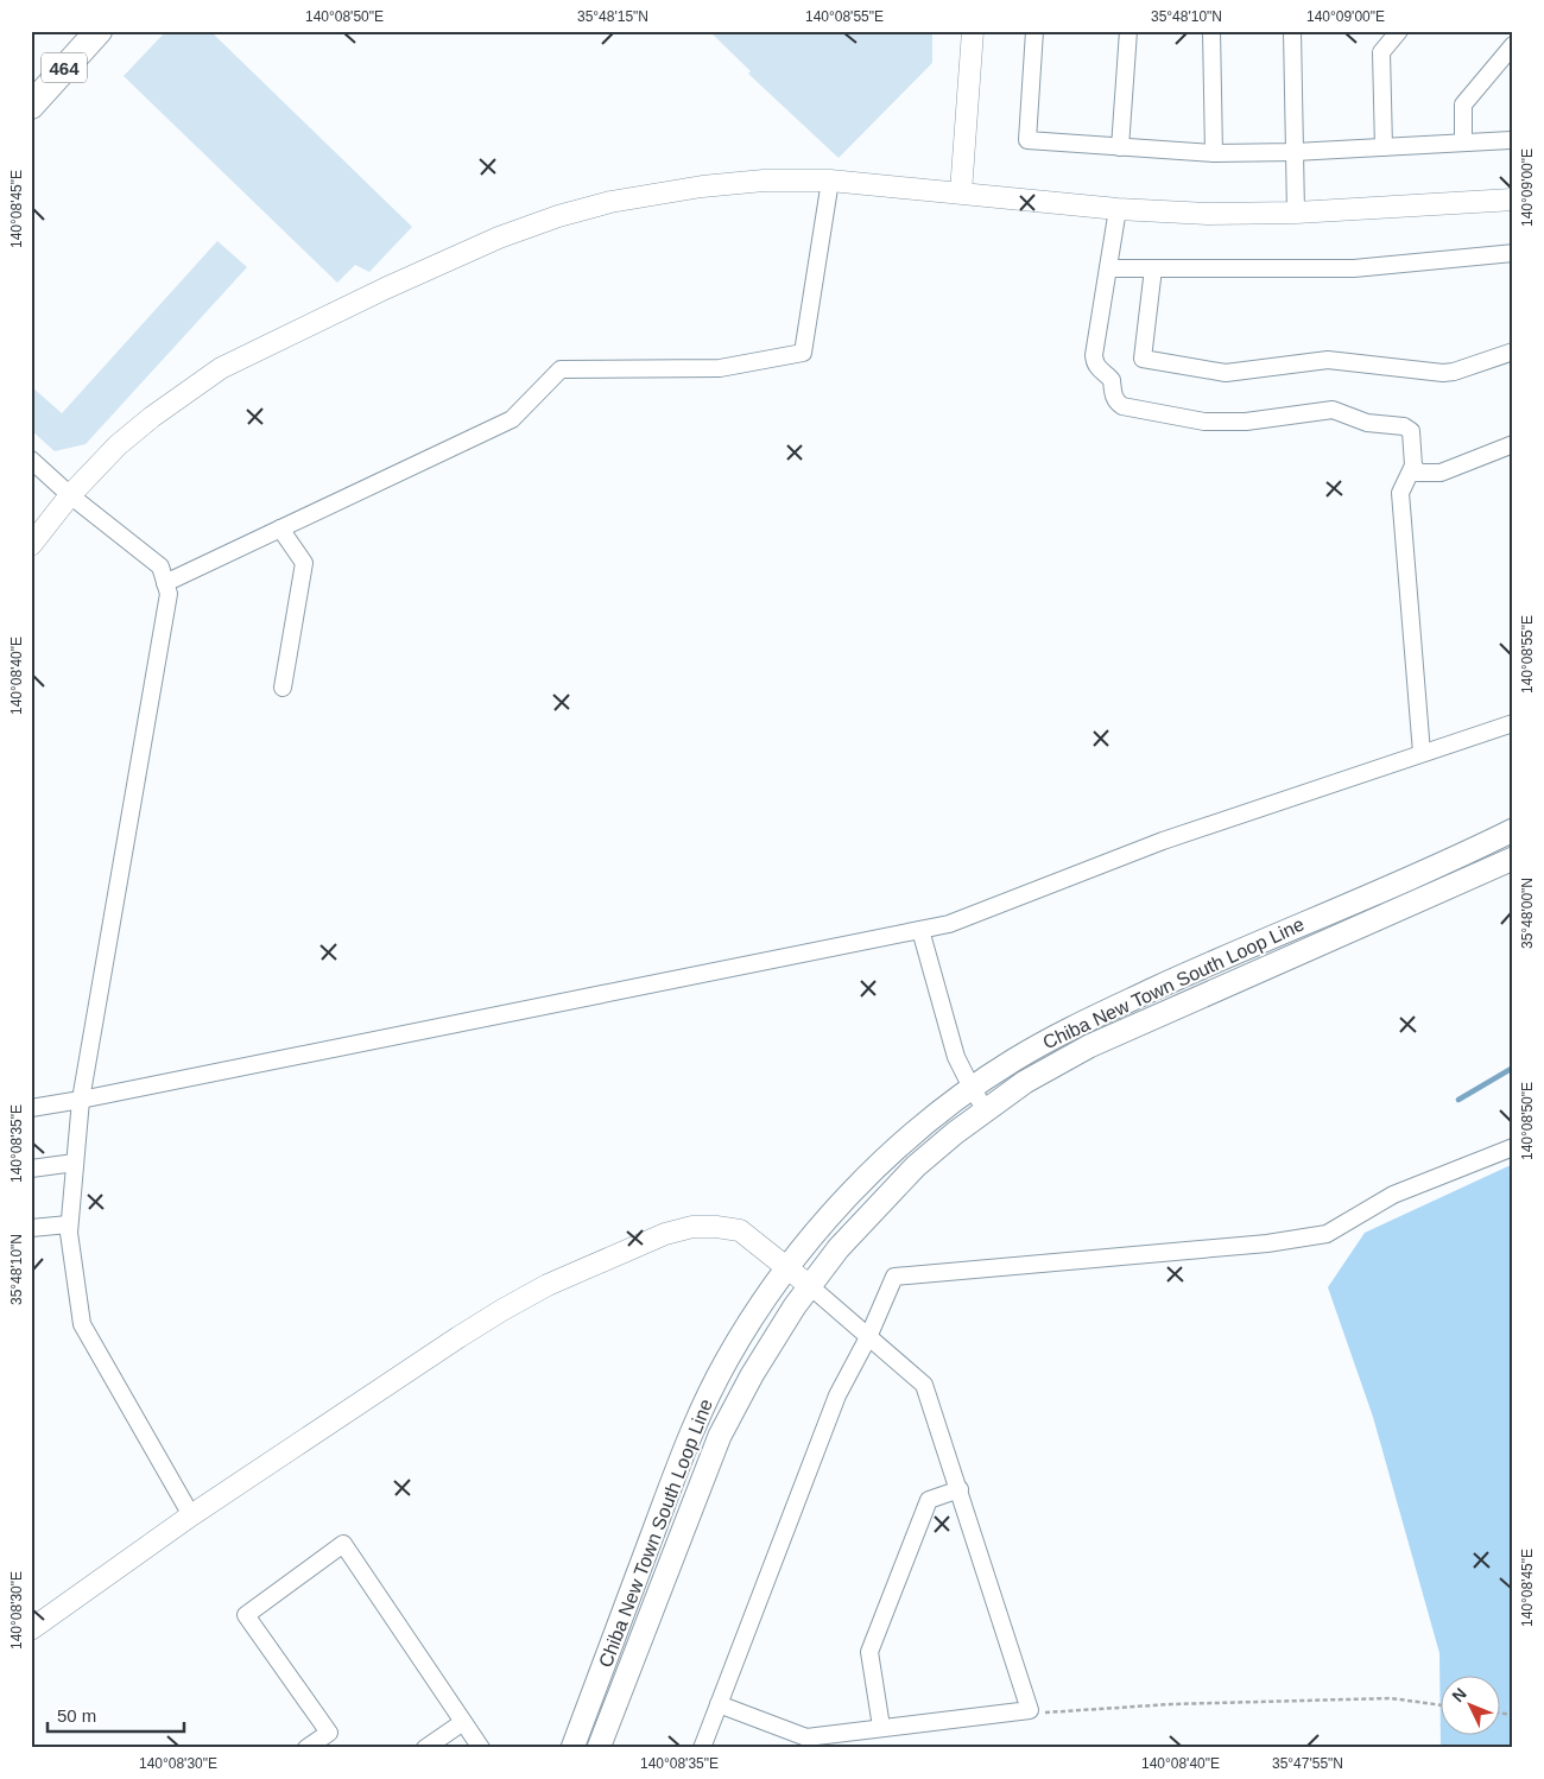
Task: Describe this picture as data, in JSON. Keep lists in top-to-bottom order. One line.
{"streets":{"highway":["464"],"main road":["Chiba New Town South Loop Line"]},"scale_bar":"50 m","north":"top left","coordinates":["140°08'50\"E","35°48'15\"N","140°08'55\"E","35°48'10\"N","140°09'00\"E","140°08'45\"E","140°08'40\"E","35°48'00\"N","140°08'35\"E","140°08'30\"E","35°47'55\"N"]}
